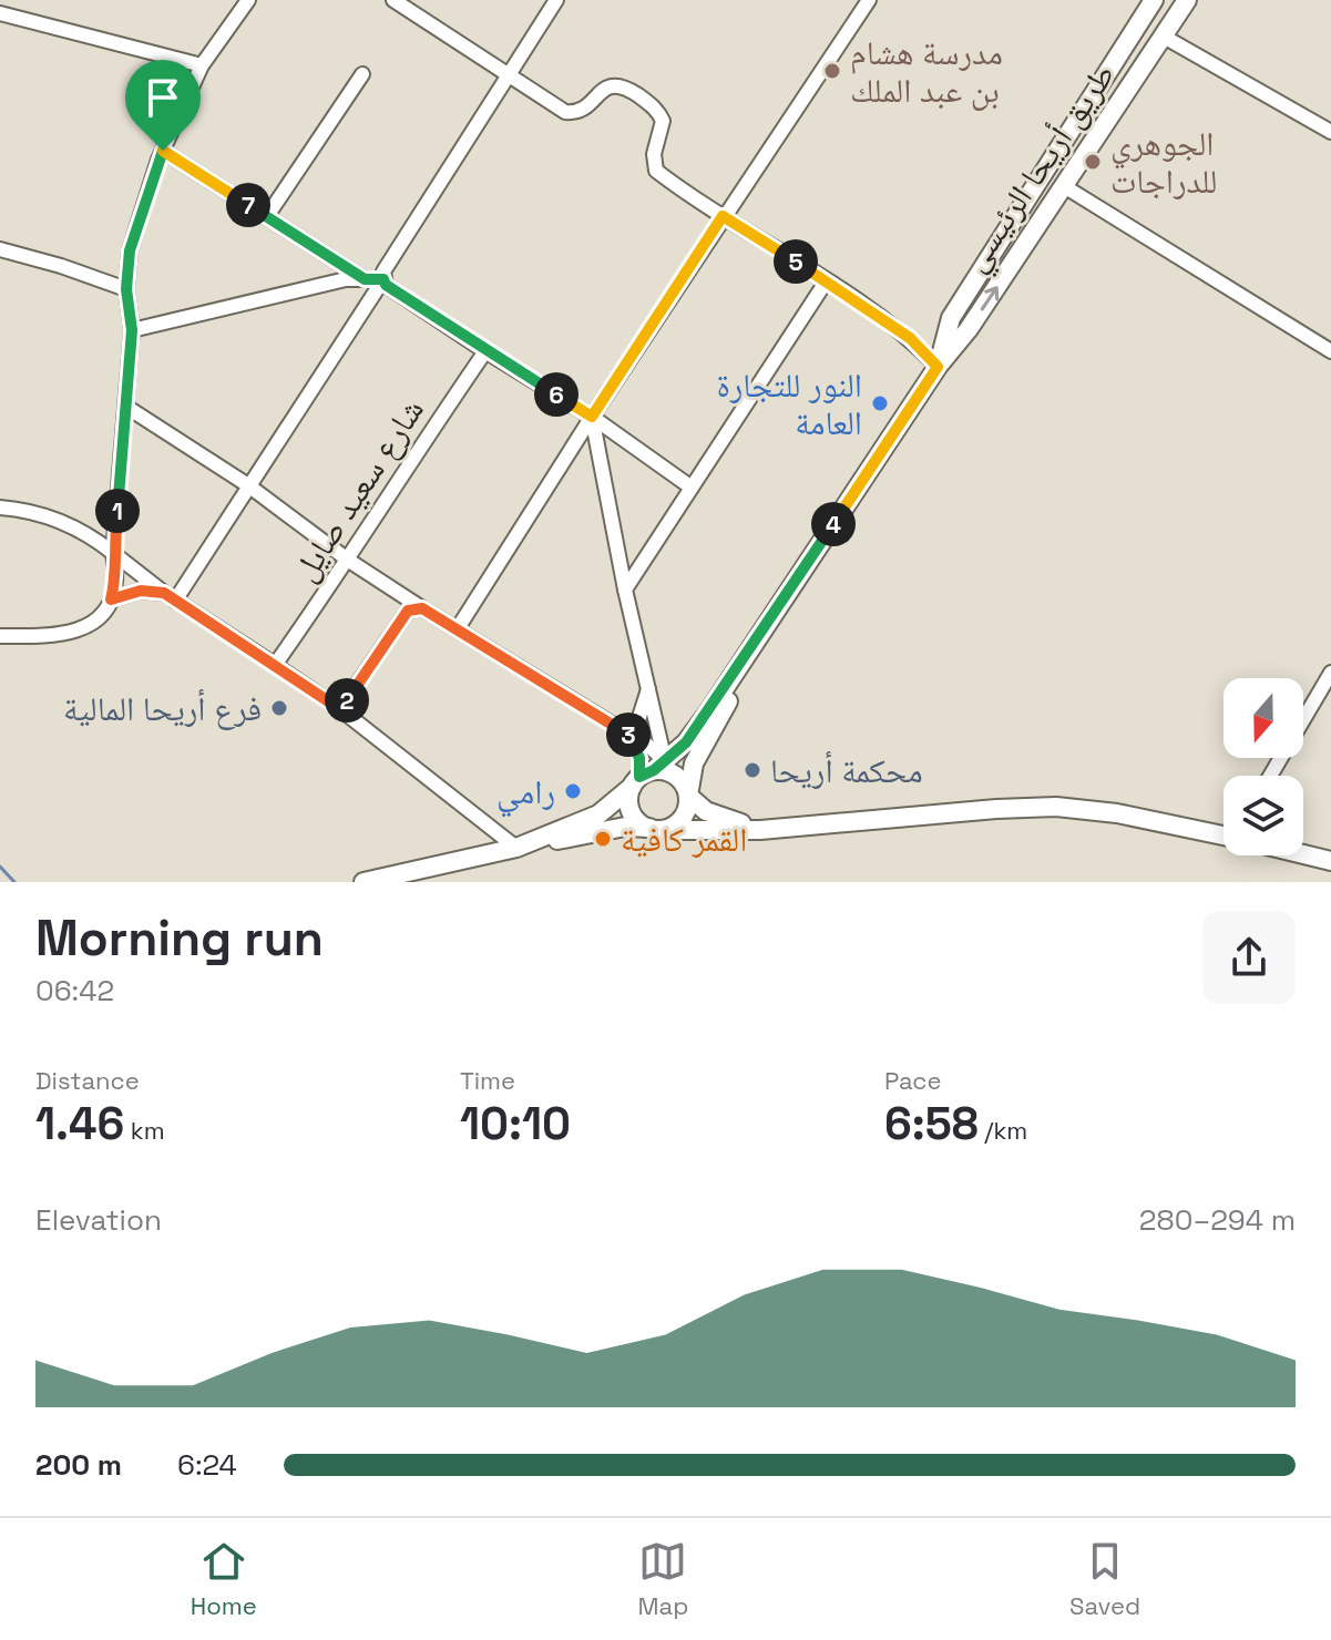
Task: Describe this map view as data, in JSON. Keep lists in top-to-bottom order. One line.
{"streets":{"main road":["طريق أريحا الرئيسي"],"street":["شارع سعيد صايل"]},"places":["مدرسة هشام بن عبد الملك","الجوهري للدراجات","النور للتجارة العامة","فرع أريحا المالية","محكمة أريحا","رامي","القمر كافية"],"north":"bottom","page":{"pins":["7","5","6","1","4","2","3"],"heading":["Morning run","06:42"],"stats":[["Distance","1.46 km"],["Time","10:10"],["Pace","6:58 /km"]],"chart":["Elevation","280–294 m"],"list":[{"name":"200 m","note":"6:24"}],"tabs":["Home","Map","Saved"]}}
